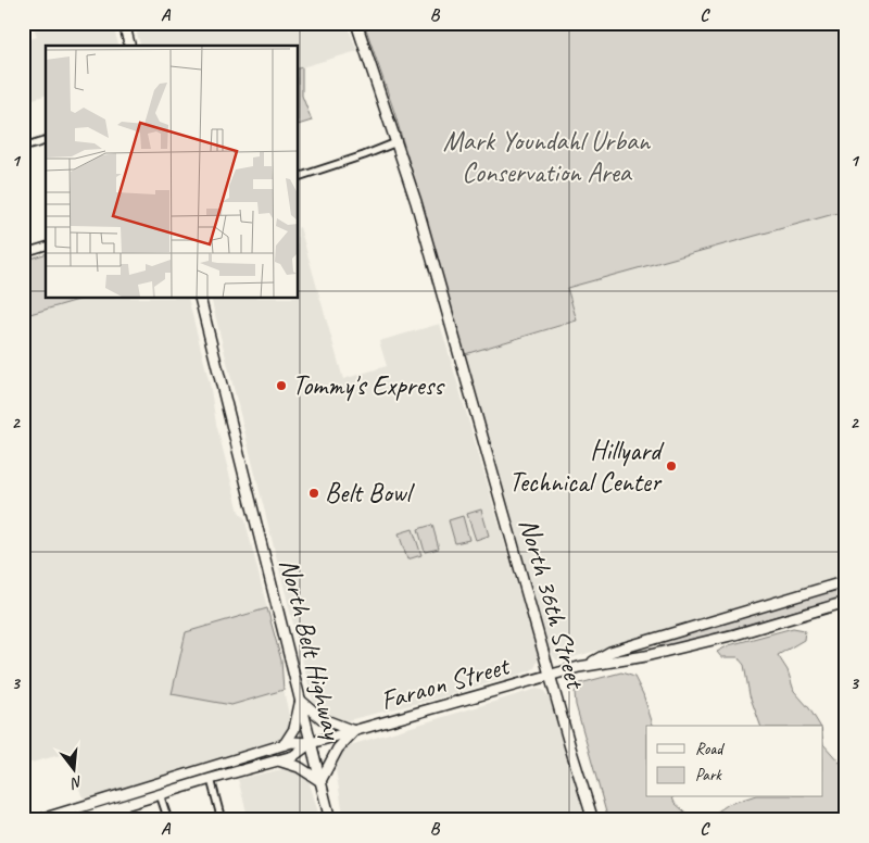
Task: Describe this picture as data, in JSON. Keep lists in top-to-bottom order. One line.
{"streets":{"main road":["North 36th Street","North Belt Highway","Faraon Street"]},"crossings":[["North 36th Street","Faraon Street"],["North Belt Highway","Faraon Street"]],"parks":["Mark Youndahl Urban Conservation Area"],"places":["Tommy's Express","Hillyard Technical Center","Belt Bowl"],"legend":["Road","Park"],"north":"bottom","grid":{"columns":["A","B","C"],"rows":["1","2","3"]}}
